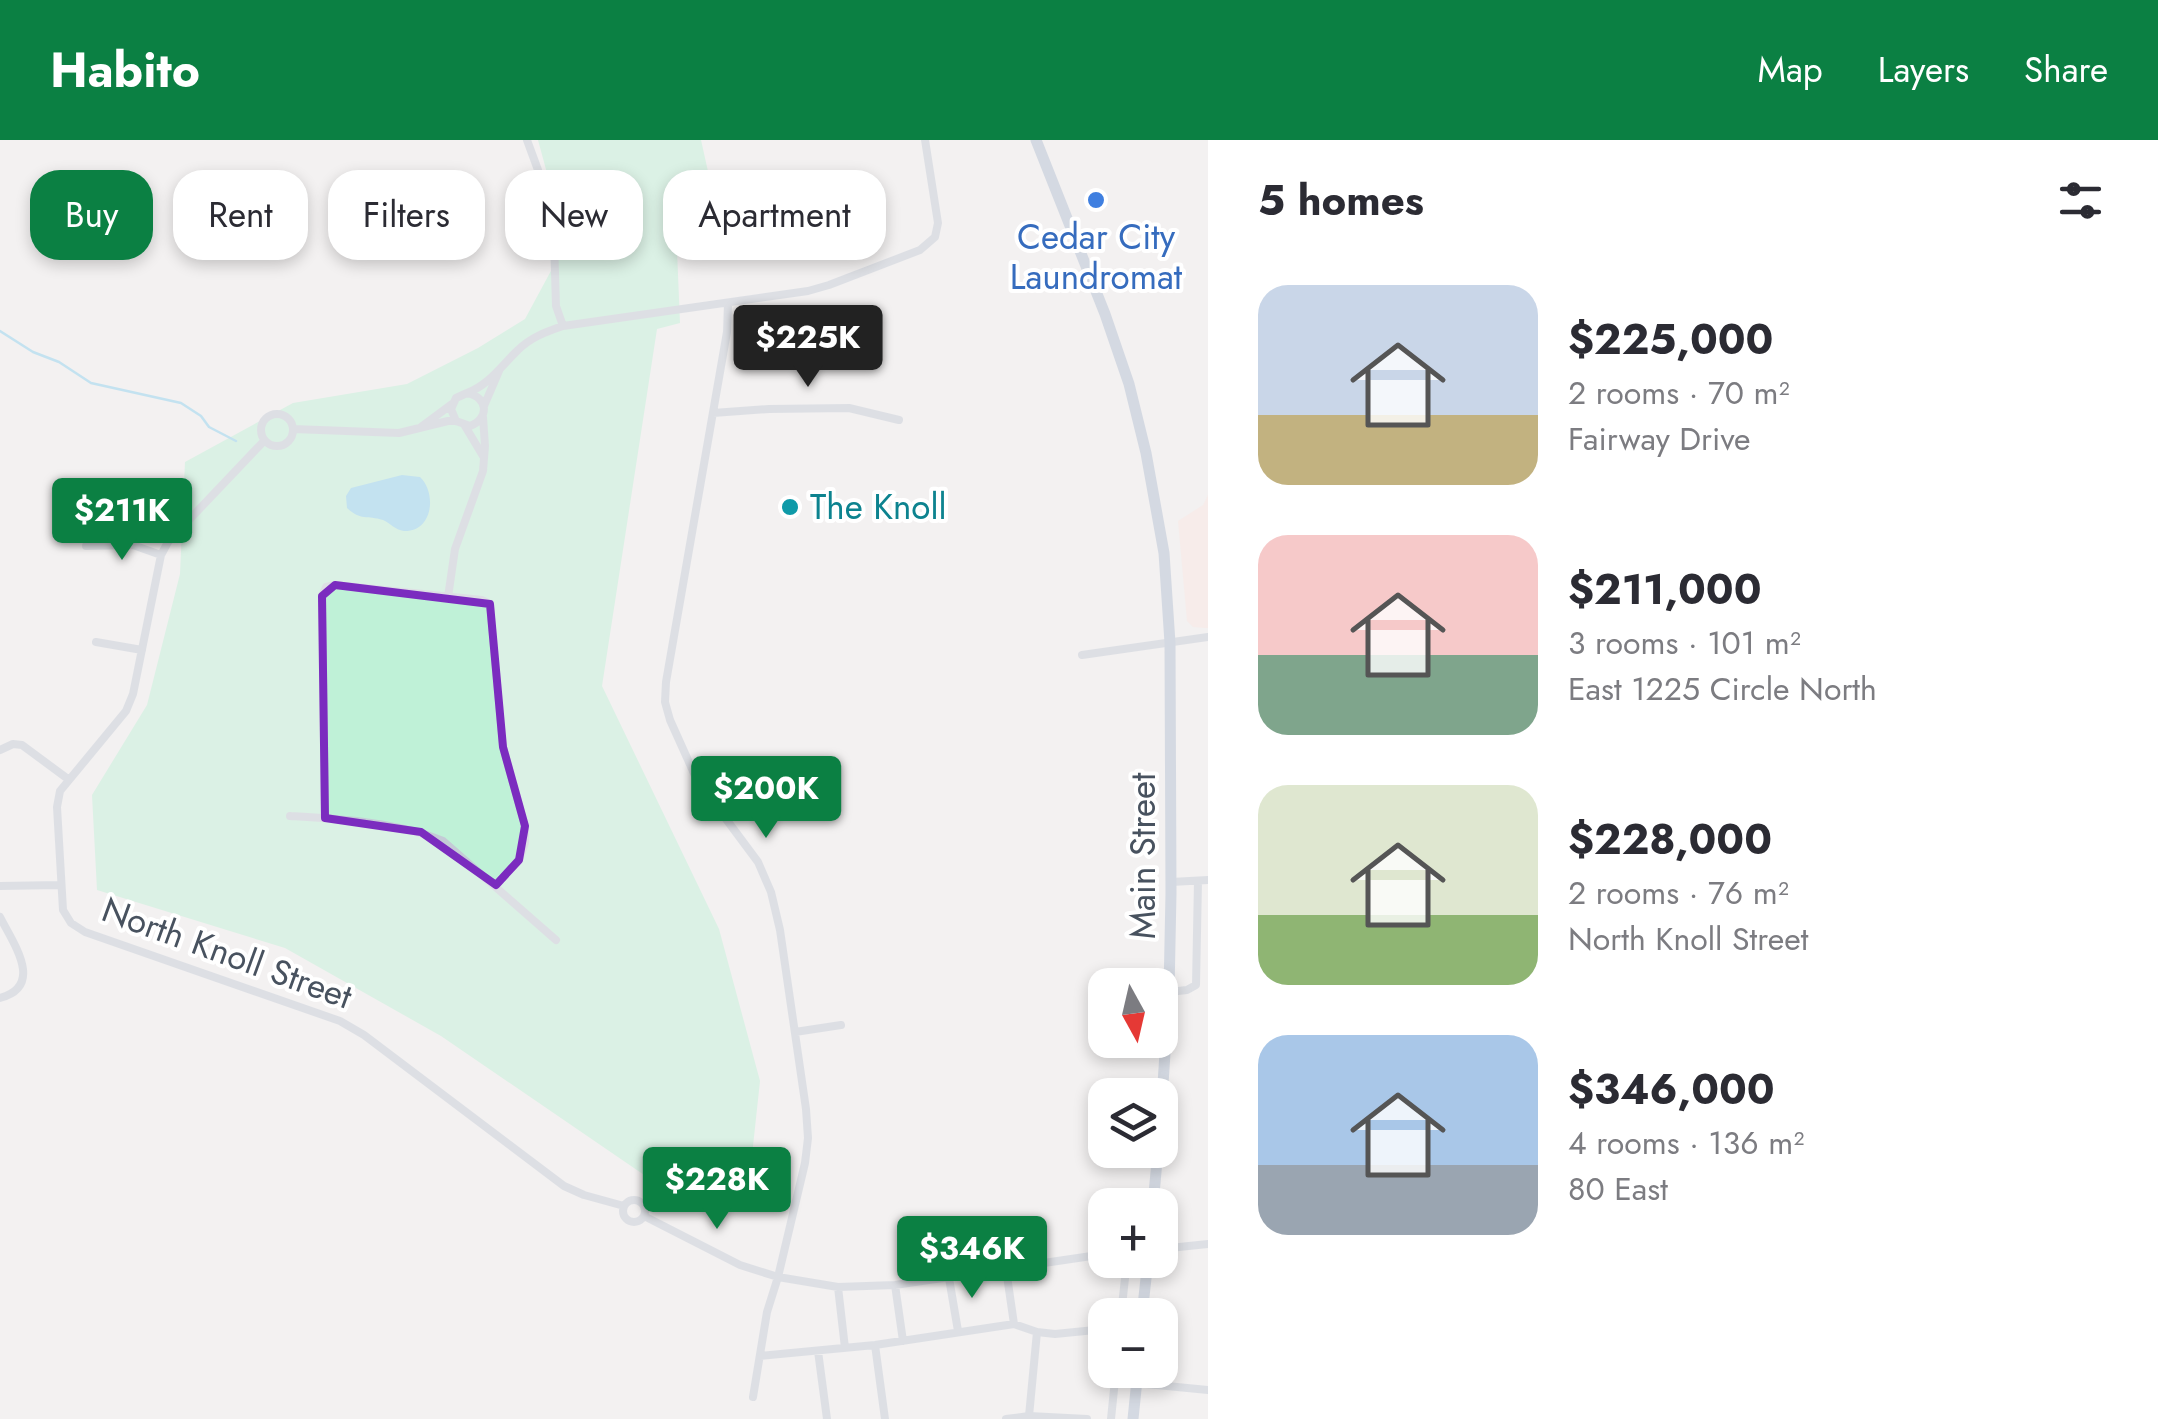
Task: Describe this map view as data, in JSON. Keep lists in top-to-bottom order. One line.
{"streets":{"main road":["Main Street"],"street":["North Knoll Street"]},"places":["Cedar City Laundromat","The Knoll"],"north":"bottom","page":{"header":"Habito","nav":["Map","Layers","Share"],"heading":"5 homes","chip":["Buy","Rent","Filters","New","Apartment"],"list":[{"name":"$225,000","note":"2 rooms · 70 m² · Fairway Drive"},{"name":"$211,000","note":"3 rooms · 101 m² · East 1225 Circle North"},{"name":"$228,000","note":"2 rooms · 76 m² · North Knoll Street"},{"name":"$346,000","note":"4 rooms · 136 m² · 80 East"}],"price":["$225K","$211K","$200K","$228K","$346K"],"map_buttons":["+","−"]}}
